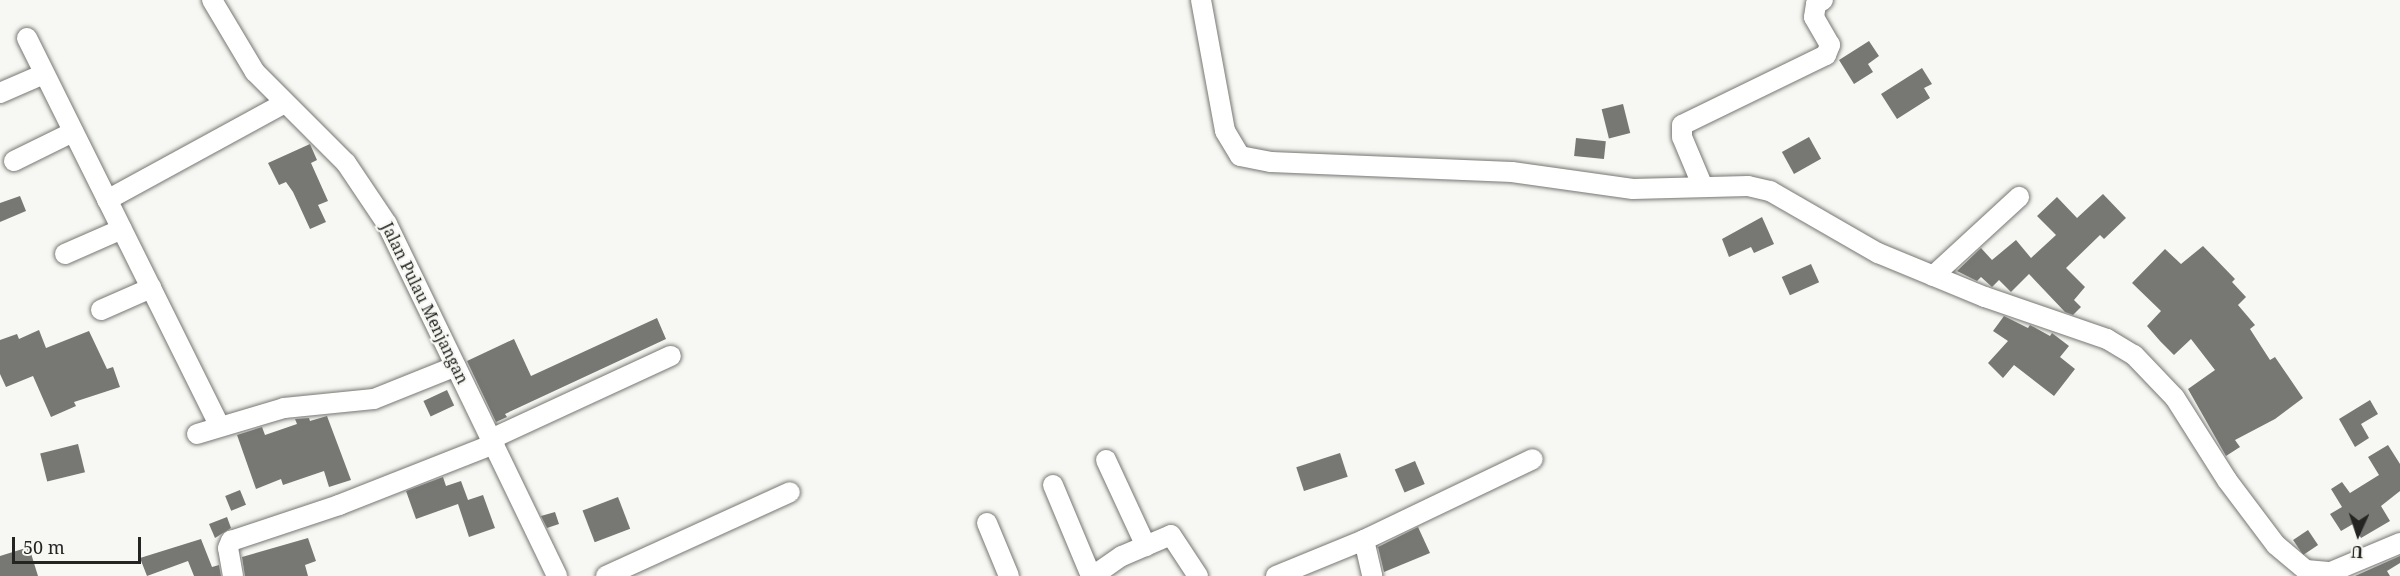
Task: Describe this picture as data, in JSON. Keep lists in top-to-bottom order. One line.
{"streets":{"street":["Jalan Pulau Menjangan"]},"scale_bar":"50 m","north":"bottom"}
